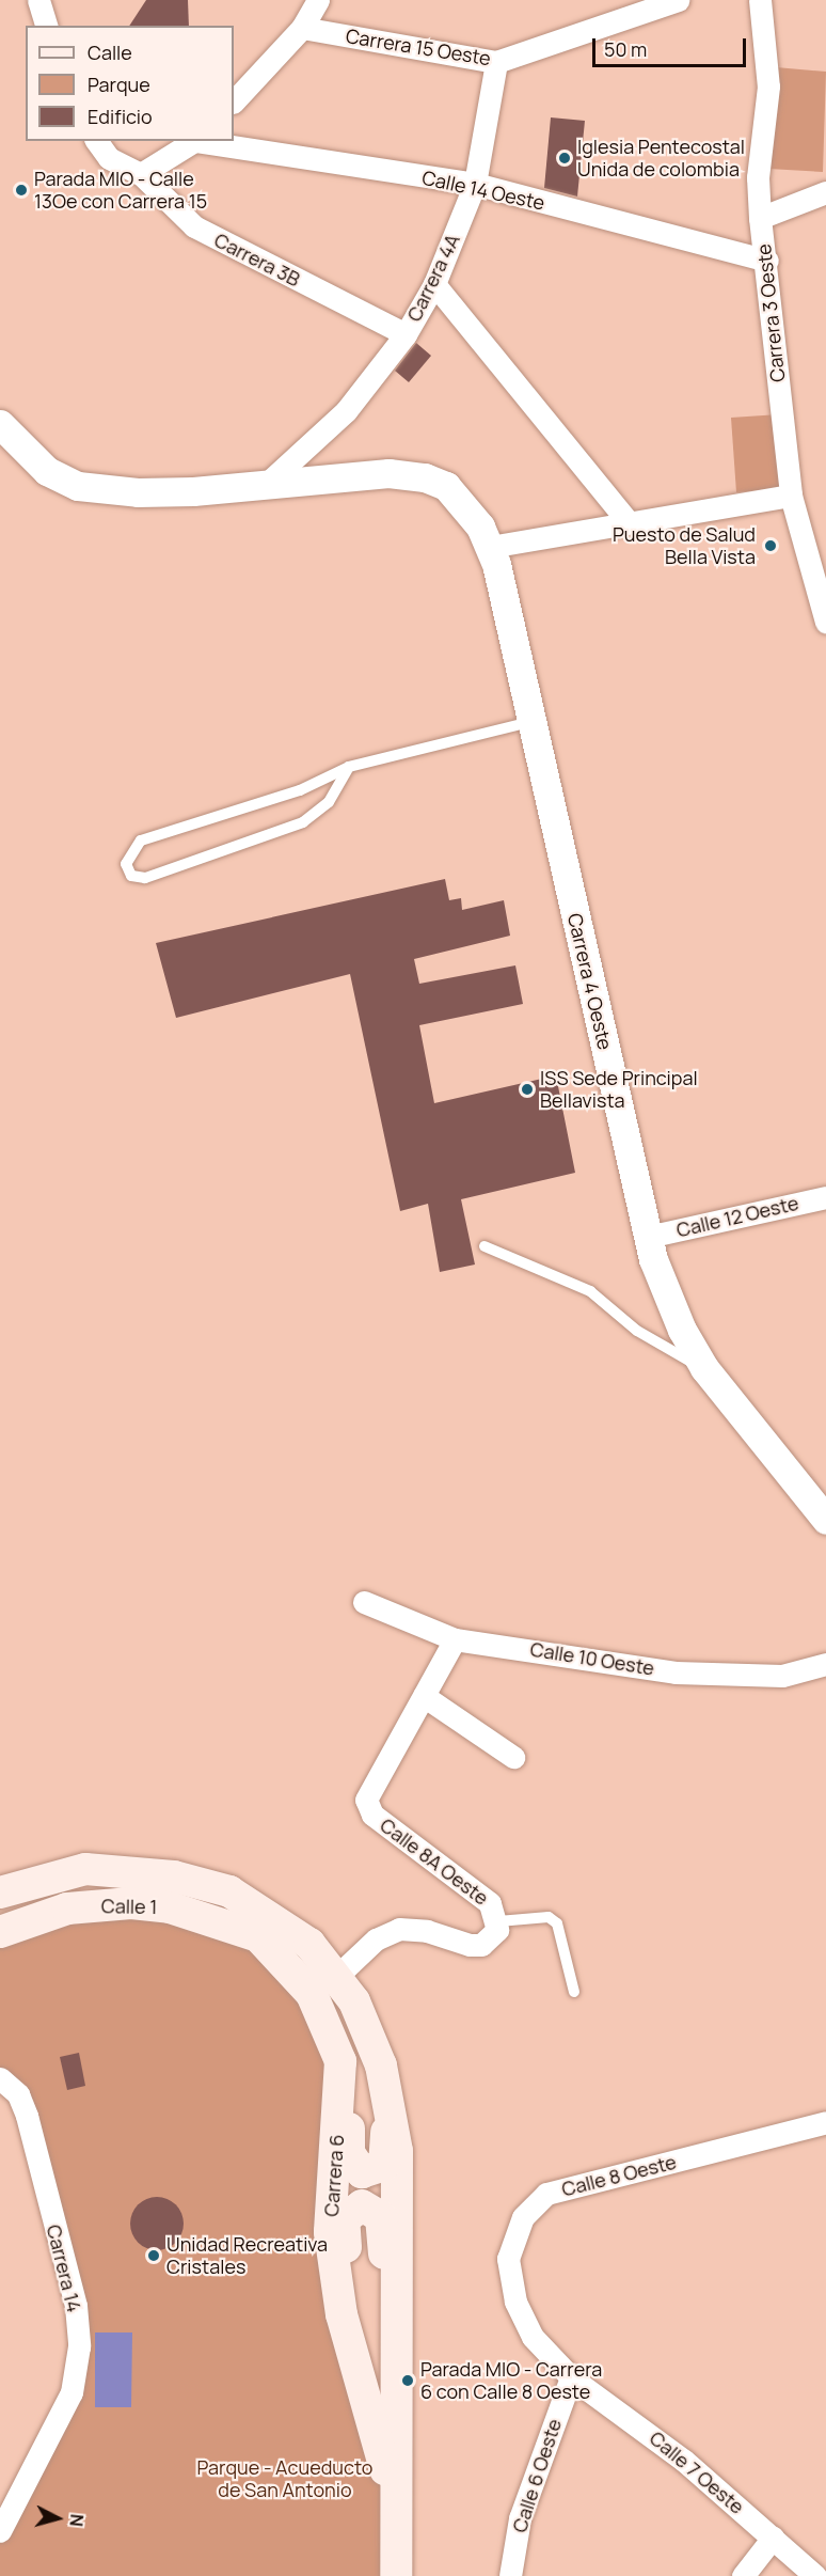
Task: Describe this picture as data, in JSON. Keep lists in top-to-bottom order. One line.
{"streets":{"main road":["Calle 1","Carrera 6"],"street":["Carrera 15 Oeste","Calle 14 Oeste","Carrera 3B","Carrera 4A","Carrera 3 Oeste","Carrera 4 Oeste","Calle 12 Oeste","Calle 10 Oeste","Calle 8A Oeste","Calle 8 Oeste","Carrera 14","Calle 7 Oeste","Calle 6 Oeste"]},"crossings":[["Carrera 15 Oeste","Carrera 4A"],["Calle 14 Oeste","Carrera 4A"],["Calle 14 Oeste","Carrera 3 Oeste"],["Carrera 3B","Carrera 4A"],["Carrera 4 Oeste","Calle 12 Oeste"],["Calle 8A Oeste","Carrera 6"],["Calle 8 Oeste","Calle 7 Oeste"],["Calle 8 Oeste","Calle 6 Oeste"],["Calle 7 Oeste","Calle 6 Oeste"]],"parks":["Parque - Acueducto de San Antonio"],"places":["Iglesia Pentecostal Unida de colombia","Parada MIO - Calle 13Oe con Carrera 15","Puesto de Salud Bella Vista","ISS Sede Principal Bellavista","Unidad Recreativa Cristales","Parada MIO - Carrera 6 con Calle 8 Oeste"],"legend":["Calle","Parque","Edificio"],"scale_bar":"50 m","north":"right"}
